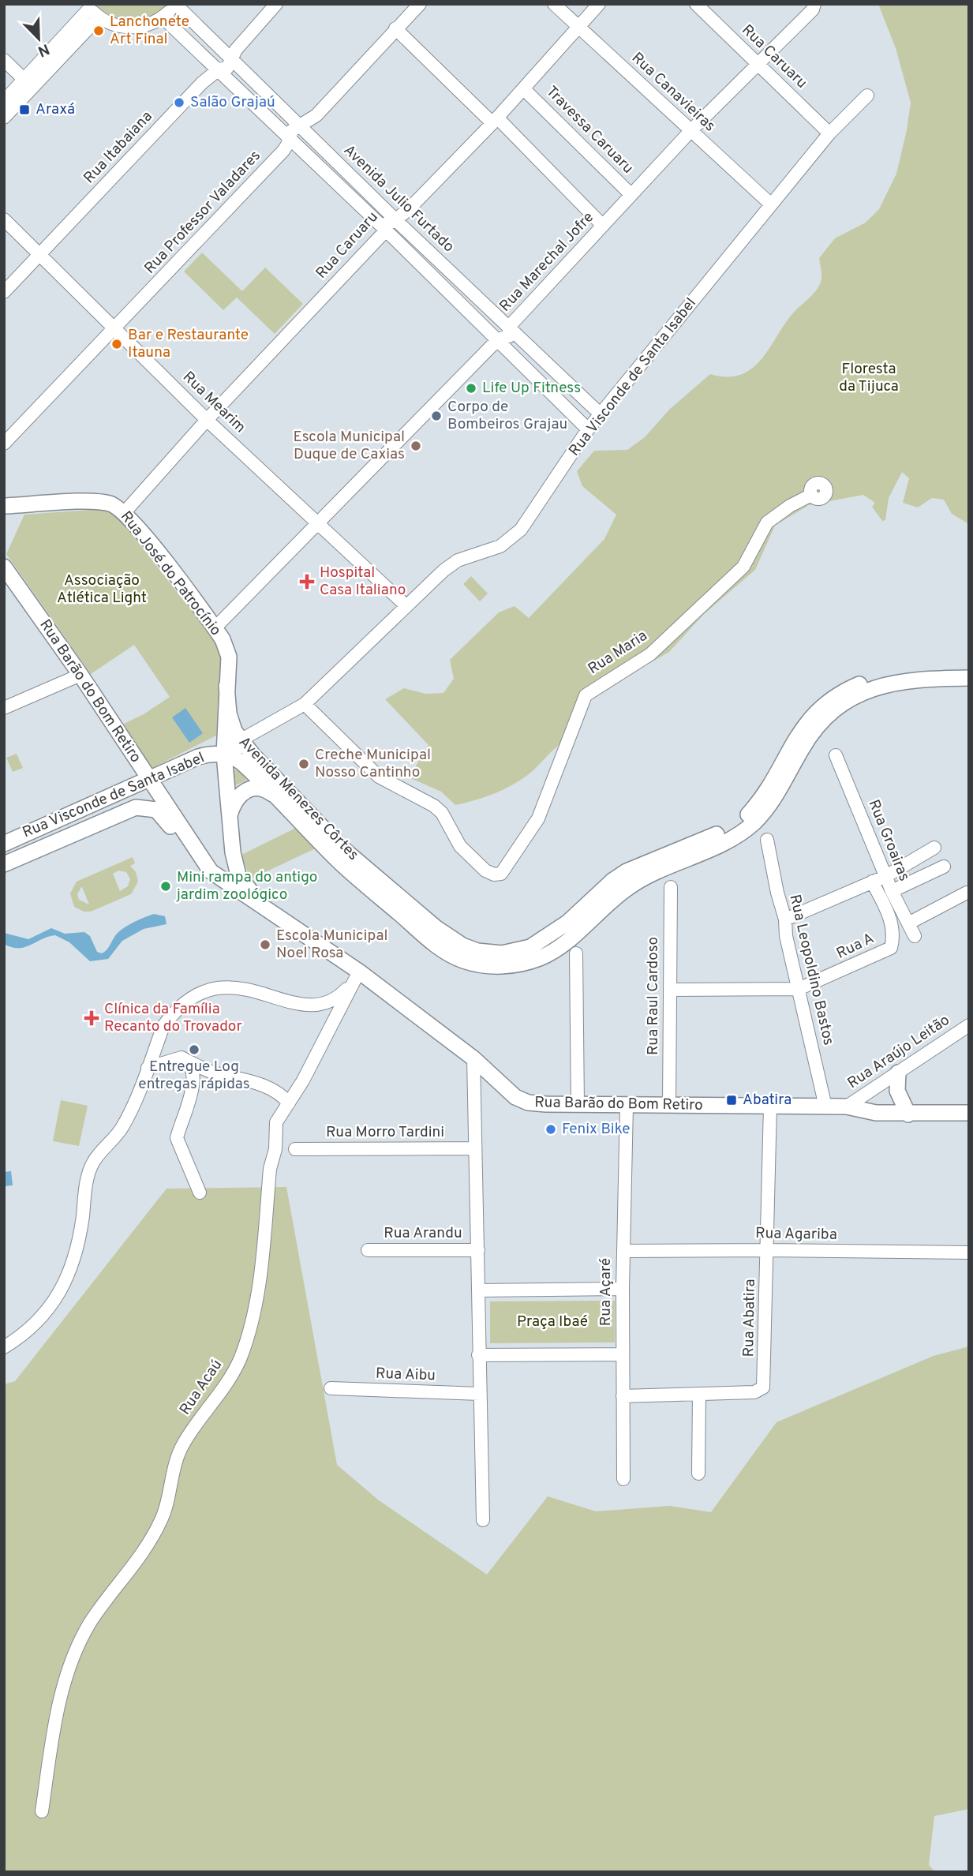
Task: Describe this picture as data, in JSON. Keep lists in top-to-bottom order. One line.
{"streets":{"main road":["Rua Visconde de Santa Isabel","Rua José do Patrocínio","Rua Barão do Bom Retiro","Avenida Menezes Côrtes"],"street":["Rua Caruaru","Rua Canavieiras","Travessa Caruaru","Rua Itabaiana","Avenida Julio Furtado","Rua Professor Valadares","Rua Marechal Jofre","Rua Mearim","Rua Maria","Rua Groairas","Rua A","Rua Leopoldino Bastos","Rua Raul Cardoso","Rua Araújo Leitão","Rua Morro Tardini","Rua Arandu","Rua Agariba","Rua Açaré","Rua Abatira","Rua Aibu","Rua Acaú"]},"crossings":[["Rua Caruaru","Rua Canavieiras"],["Rua Caruaru","Travessa Caruaru"],["Rua Caruaru","Avenida Julio Furtado"],["Rua Caruaru","Rua Marechal Jofre"],["Rua Caruaru","Rua Visconde de Santa Isabel"],["Rua Caruaru","Rua Mearim"],["Rua Caruaru","Rua José do Patrocínio"],["Rua Canavieiras","Rua Marechal Jofre"],["Rua Canavieiras","Rua Visconde de Santa Isabel"],["Travessa Caruaru","Rua Marechal Jofre"],["Rua Itabaiana","Avenida Julio Furtado"],["Rua Itabaiana","Rua Mearim"],["Avenida Julio Furtado","Rua Professor Valadares"],["Avenida Julio Furtado","Rua Marechal Jofre"],["Avenida Julio Furtado","Rua Visconde de Santa Isabel"],["Rua Professor Valadares","Rua Mearim"],["Rua Marechal Jofre","Rua Mearim"],["Rua Marechal Jofre","Rua José do Patrocínio"],["Rua Visconde de Santa Isabel","Rua Mearim"],["Rua Visconde de Santa Isabel","Rua José do Patrocínio"],["Rua Visconde de Santa Isabel","Rua Maria"],["Rua Visconde de Santa Isabel","Rua Barão do Bom Retiro"],["Rua Visconde de Santa Isabel","Avenida Menezes Côrtes"],["Rua José do Patrocínio","Rua Barão do Bom Retiro"],["Rua José do Patrocínio","Avenida Menezes Côrtes"],["Rua Barão do Bom Retiro","Rua Leopoldino Bastos"],["Rua Barão do Bom Retiro","Rua Raul Cardoso"],["Rua Barão do Bom Retiro","Rua Araújo Leitão"],["Rua Barão do Bom Retiro","Rua Açaré"],["Rua Barão do Bom Retiro","Rua Abatira"],["Rua Barão do Bom Retiro","Rua Acaú"],["Rua A","Rua Leopoldino Bastos"],["Rua Agariba","Rua Açaré"],["Rua Agariba","Rua Abatira"],["Rua Açaré","Rua Abatira"]],"parks":["Floresta da Tijuca","Associação Atlética Light","Praça Ibaé"],"places":{"other":["Lanchonete Art Final","Salão Grajaú","Bar e Restaurante Itauna","Life Up Fitness","Corpo de Bombeiros Grajau","Escola Municipal Duque de Caxias","Creche Municipal Nosso Cantinho","Mini rampa do antigo jardim zoológico","Escola Municipal Noel Rosa","Entregue Log entregas rápidas","Fenix Bike"],"transit":["Araxá","Abatira"],"health":["Hospital Casa Italiano","Clínica da Família Recanto do Trovador"]},"north":"bottom right"}
